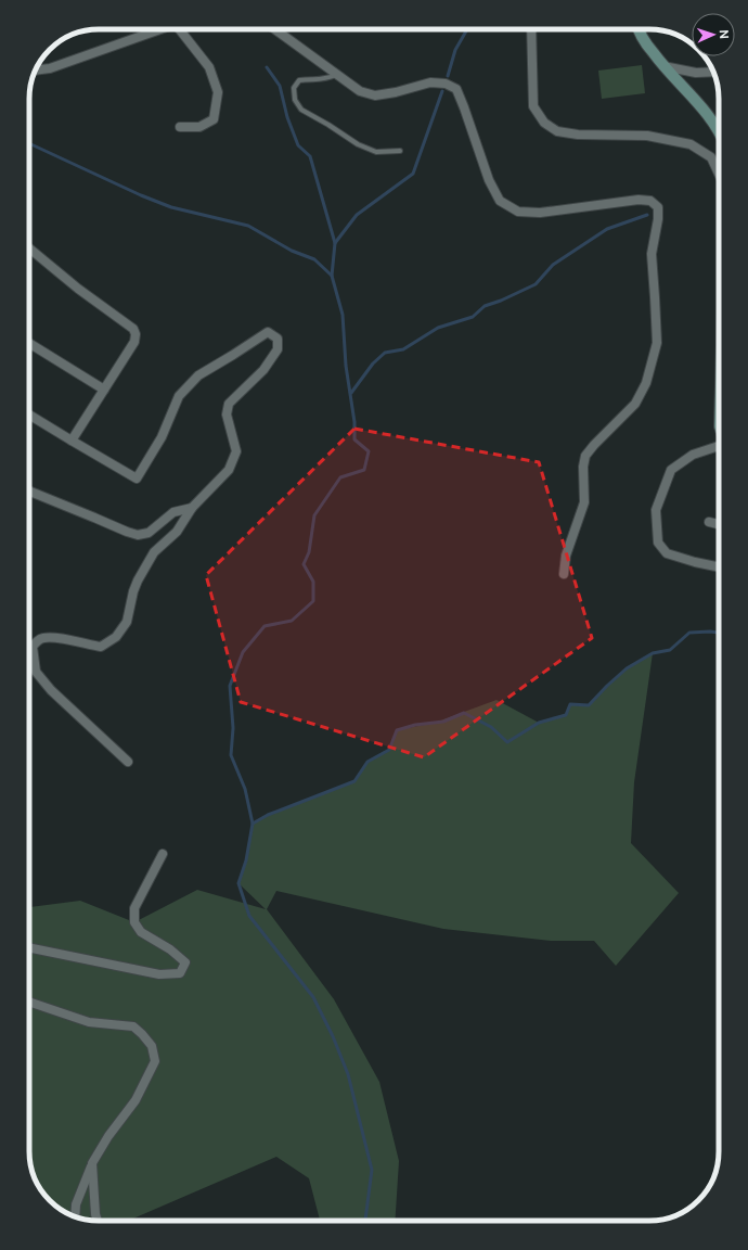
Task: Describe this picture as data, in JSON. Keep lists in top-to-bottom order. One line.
{"north":"right"}
